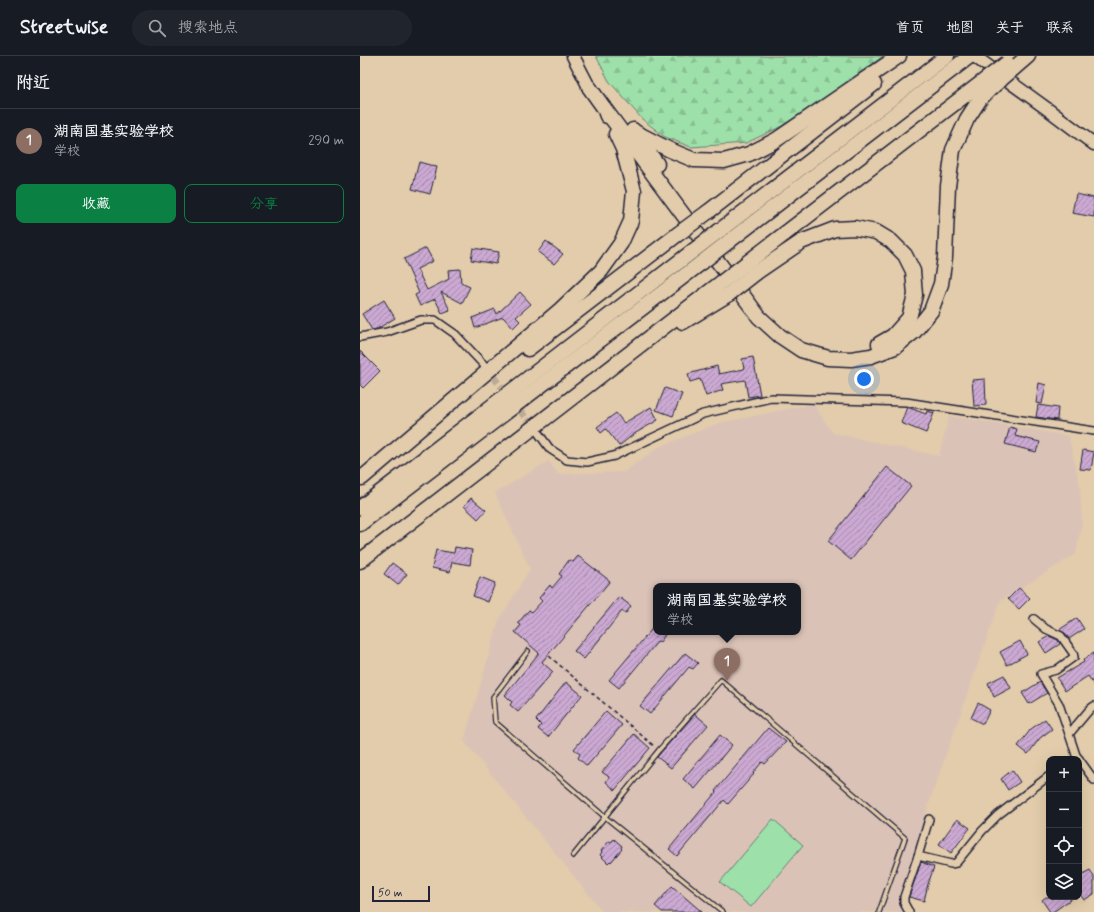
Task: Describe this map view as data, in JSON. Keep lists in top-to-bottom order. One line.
{"scale_bar":"50 m","page":{"header":"Streetwise","search":"搜索地点","nav":["首页","地图","关于","联系"],"heading":"附近","list":[{"mark":"1","name":"湖南国基实验学校","note":"学校","value":"290 m"}],"buttons":["收藏","分享"],"popup":["湖南国基实验学校","学校"],"pins":"1","map_buttons":["+","−"],"scale":"50 m"}}
